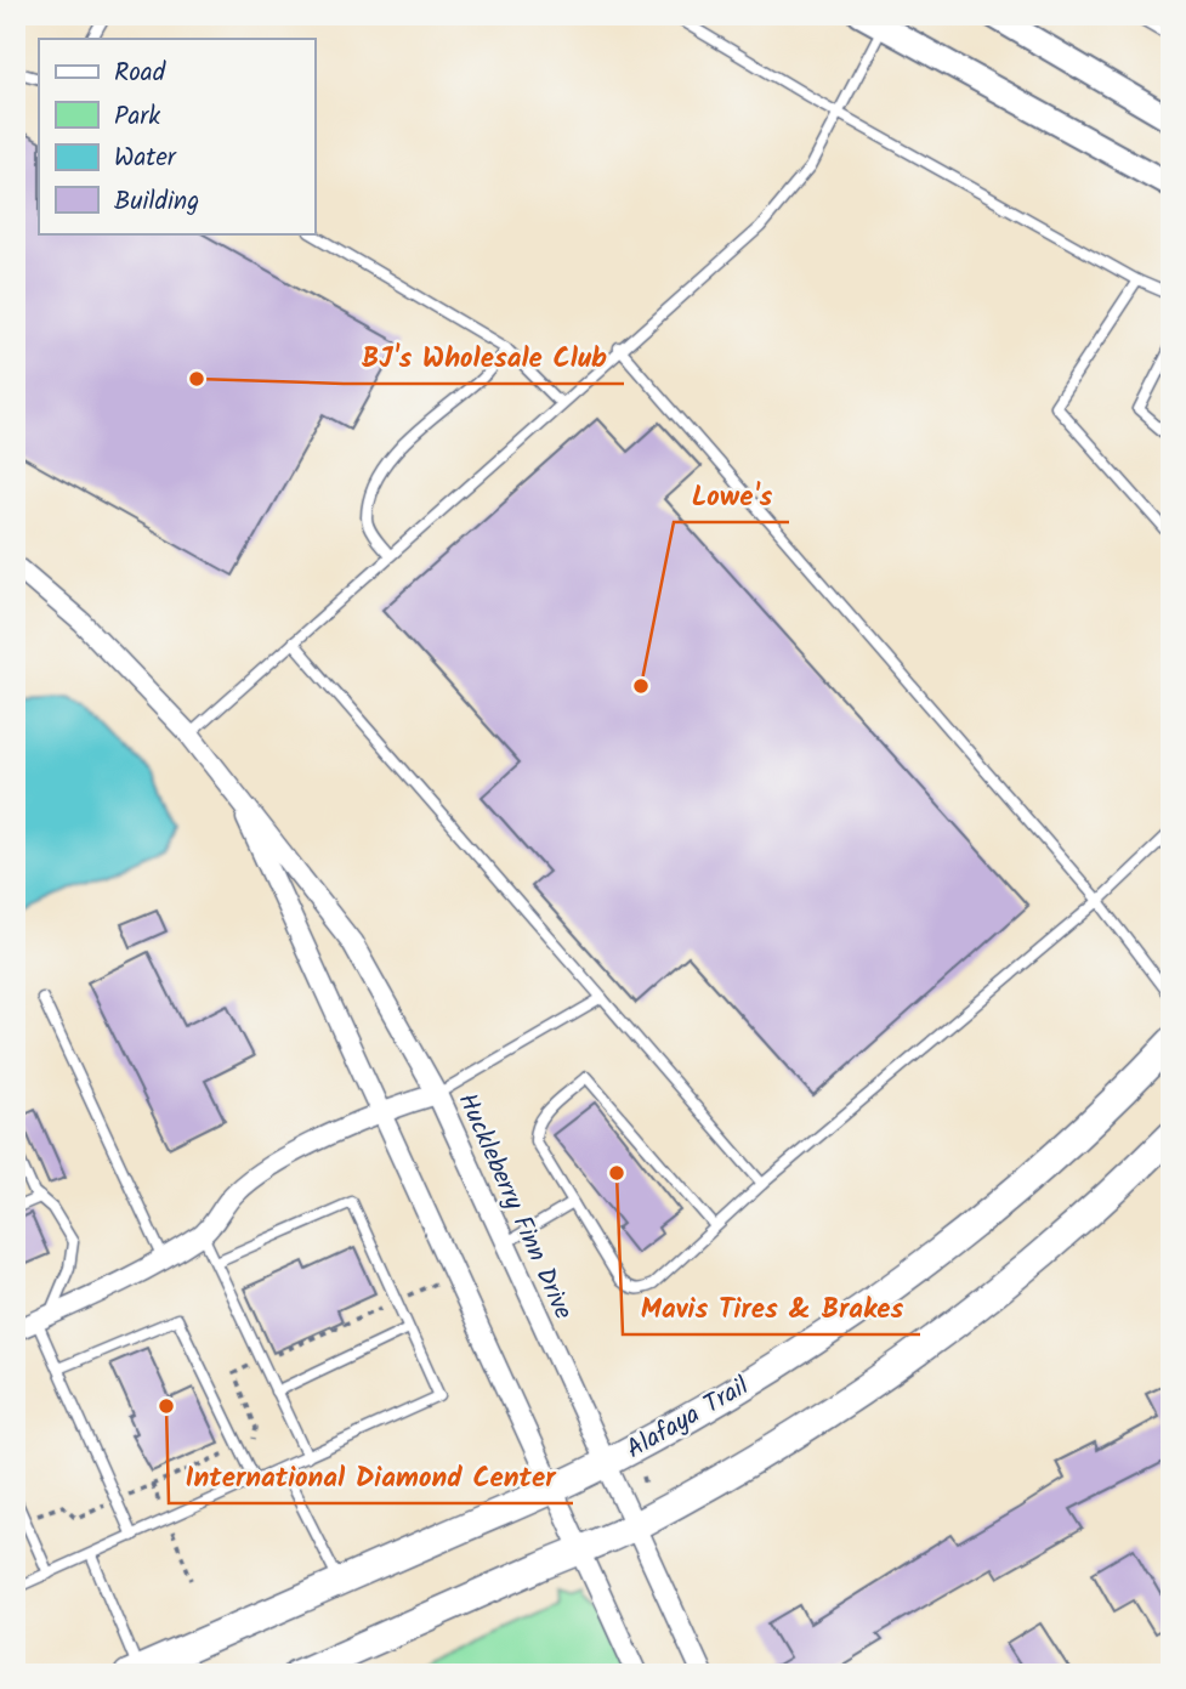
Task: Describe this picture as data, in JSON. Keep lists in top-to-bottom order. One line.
{"streets":{"main road":["Alafaya Trail"],"street":["Huckleberry Finn Drive"]},"crossings":[["Huckleberry Finn Drive","Alafaya Trail"]],"places":["BJ's Wholesale Club","Lowe's","Mavis Tires & Brakes","International Diamond Center"],"legend":["Road","Park","Water","Building"]}
